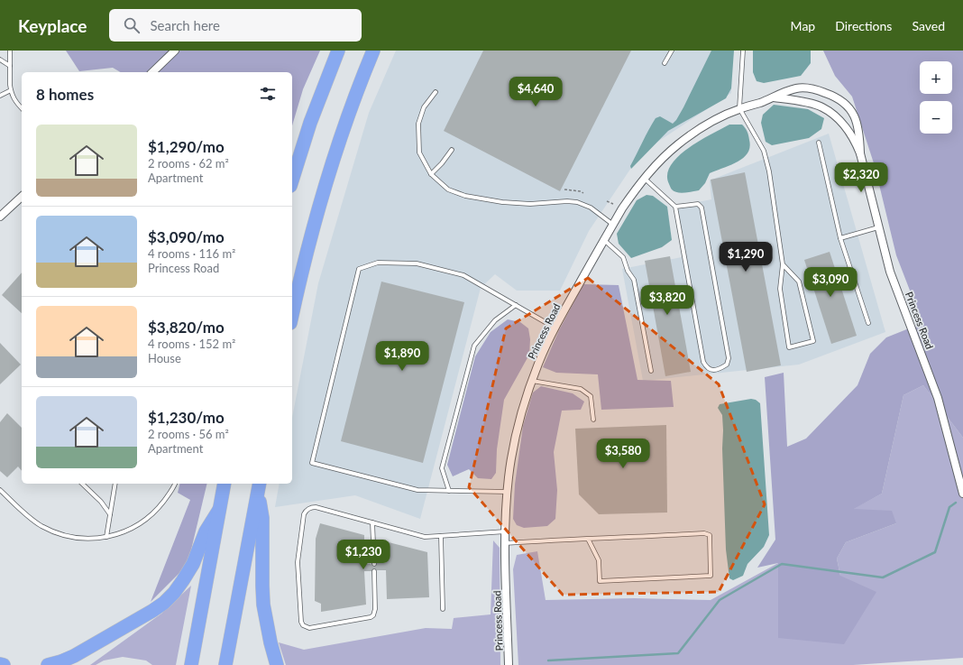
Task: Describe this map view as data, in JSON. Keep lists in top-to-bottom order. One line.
{"streets":{"street":["Princess Road"]},"page":{"header":"Keyplace","search":"Search here","nav":["Map","Directions","Saved"],"map_buttons":["+","−"],"heading":"8 homes","price":["$4,640","$2,320","$1,290","$3,090","$3,820","$1,890","$3,580","$1,230"],"list":[{"name":"$1,290/mo","note":"2 rooms · 62 m² · Apartment"},{"name":"$3,090/mo","note":"4 rooms · 116 m² · Princess Road"},{"name":"$3,820/mo","note":"4 rooms · 152 m² · House"},{"name":"$1,230/mo","note":"2 rooms · 56 m² · Apartment"}]}}
